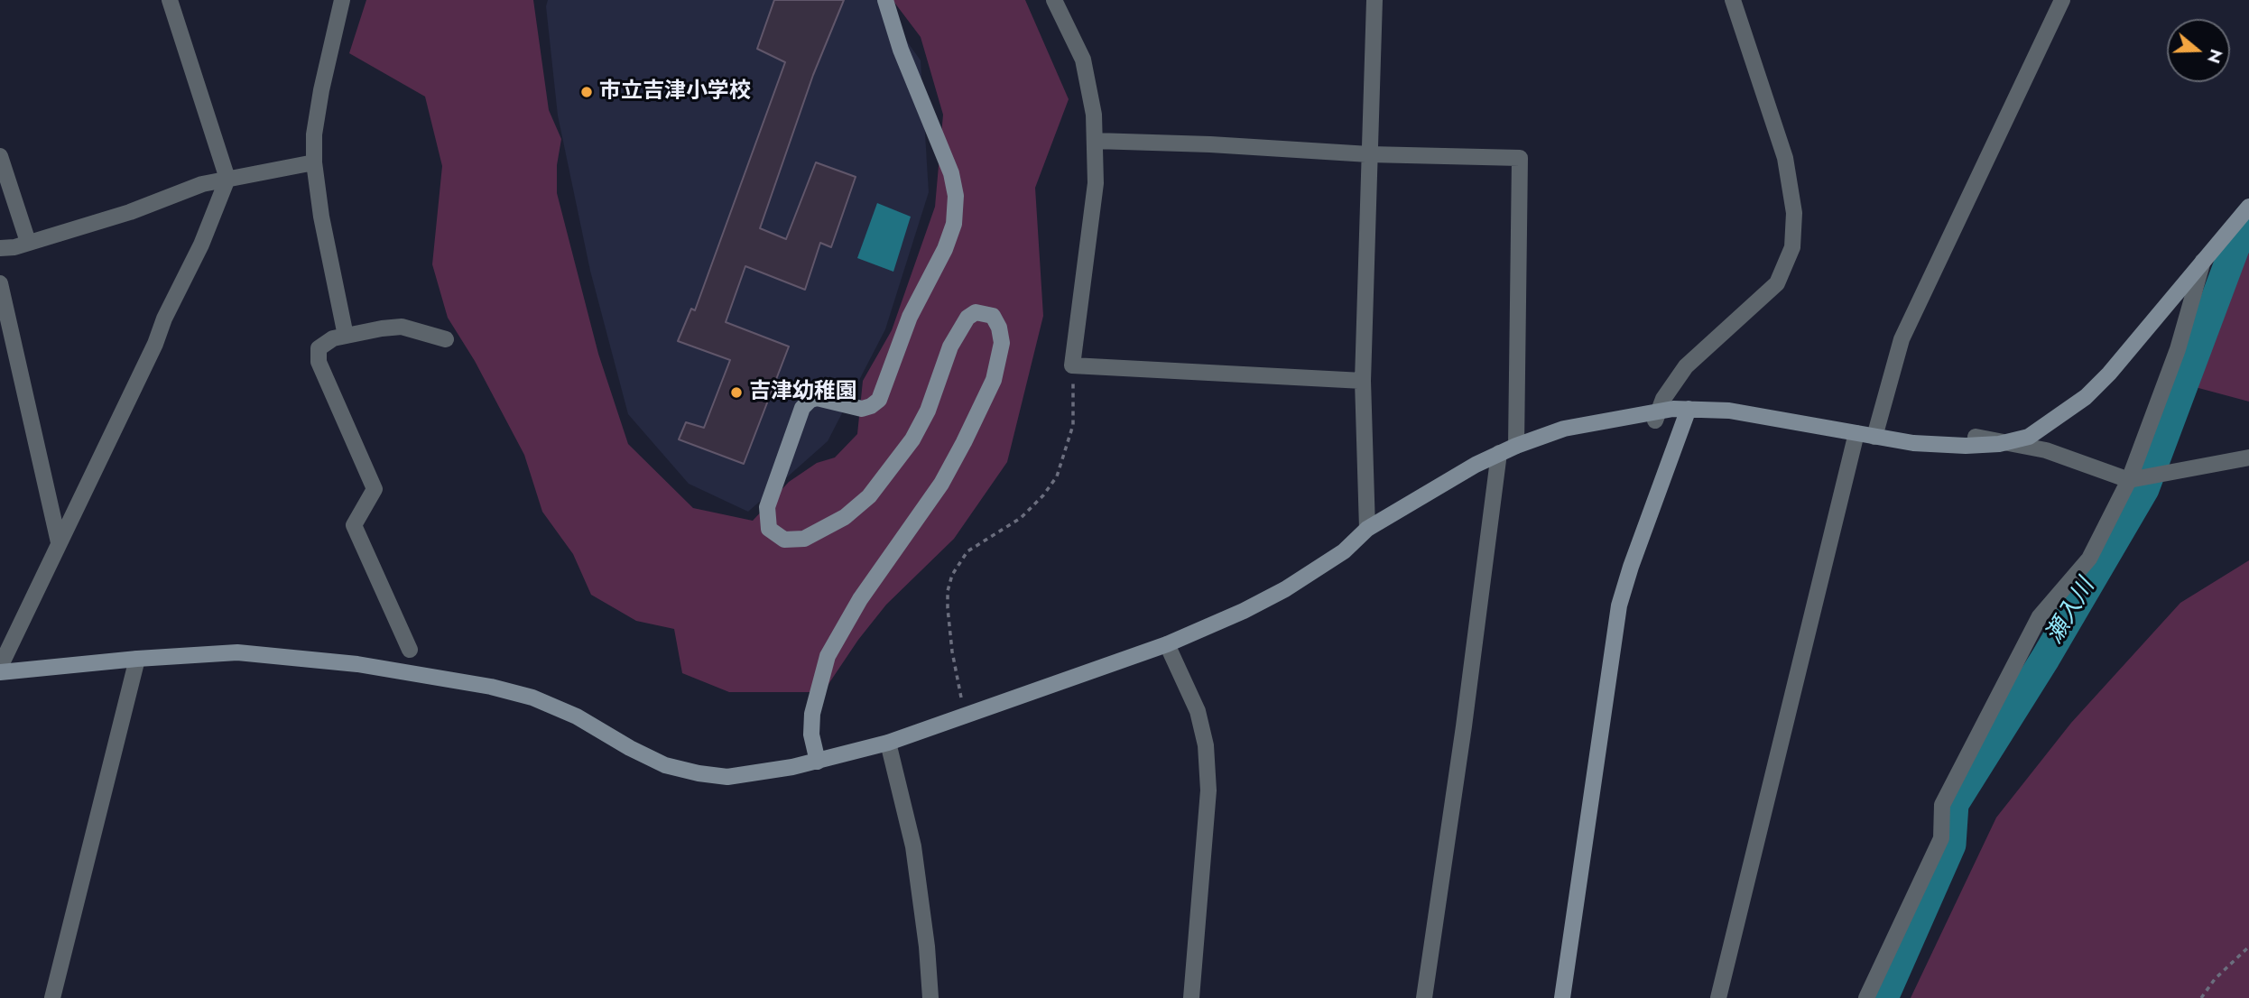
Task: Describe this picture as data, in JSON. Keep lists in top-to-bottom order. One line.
{"water":["瀬入川"],"places":["市立吉津小学校","吉津幼稚園"],"north":"right"}
